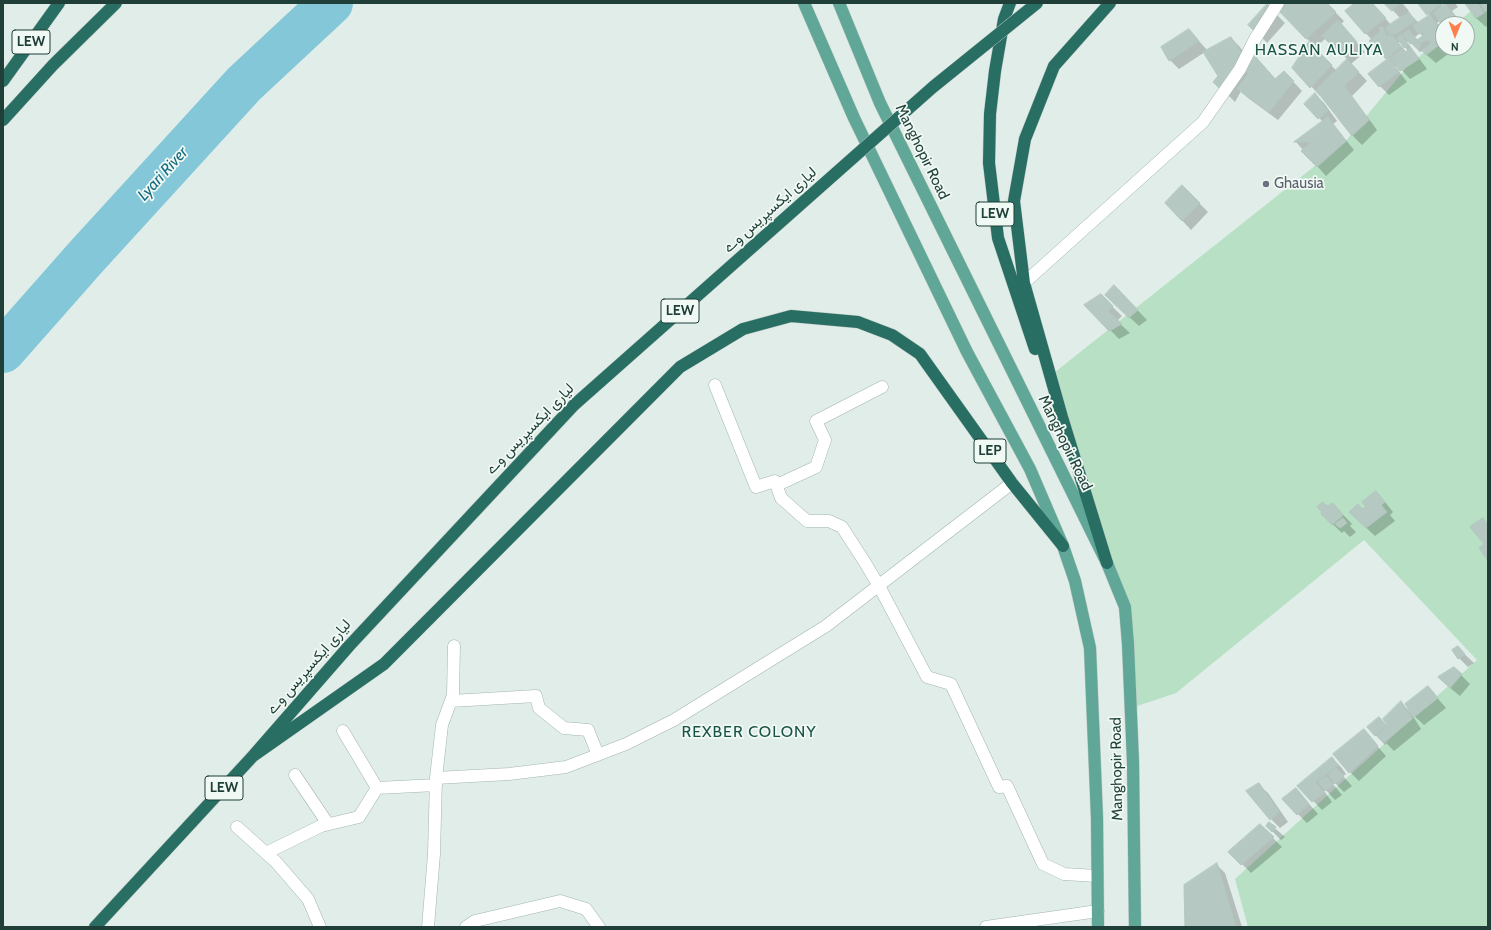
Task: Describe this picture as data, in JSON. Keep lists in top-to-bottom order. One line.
{"streets":{"highway":["LEW","لیاری ایکسپریس وے","LEP"],"main road":["Manghopir Road"]},"crossings":[["LEW","Manghopir Road"],["LEW","لیاری ایکسپریس وے"],["LEW","LEP"],["Manghopir Road","LEP"]],"districts":["HASSAN AULIYA","REXBER COLONY"],"water":["Lyari River"],"places":["Ghausia"],"north":"bottom"}
